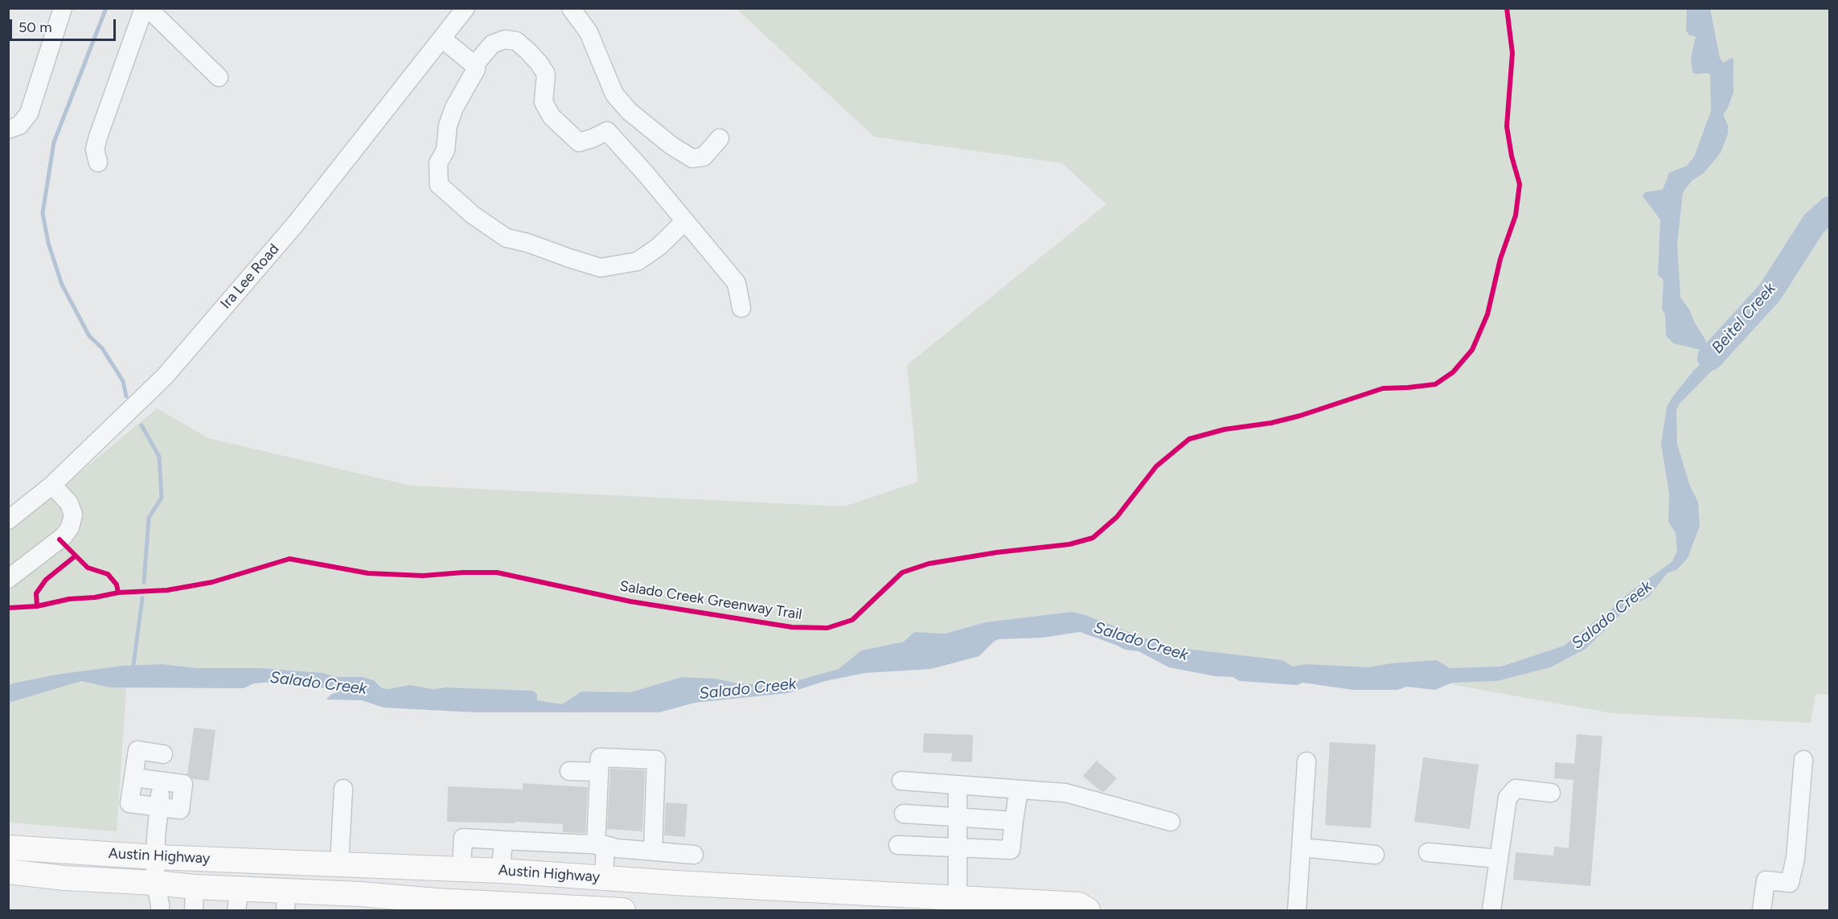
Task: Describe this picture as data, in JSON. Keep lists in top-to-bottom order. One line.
{"streets":{"main road":["Austin Highway"],"street":["Ira Lee Road"],"cycle path":["Salado Creek Greenway Trail"]},"water":["Beitel Creek","Salado Creek"],"scale_bar":"50 m"}
